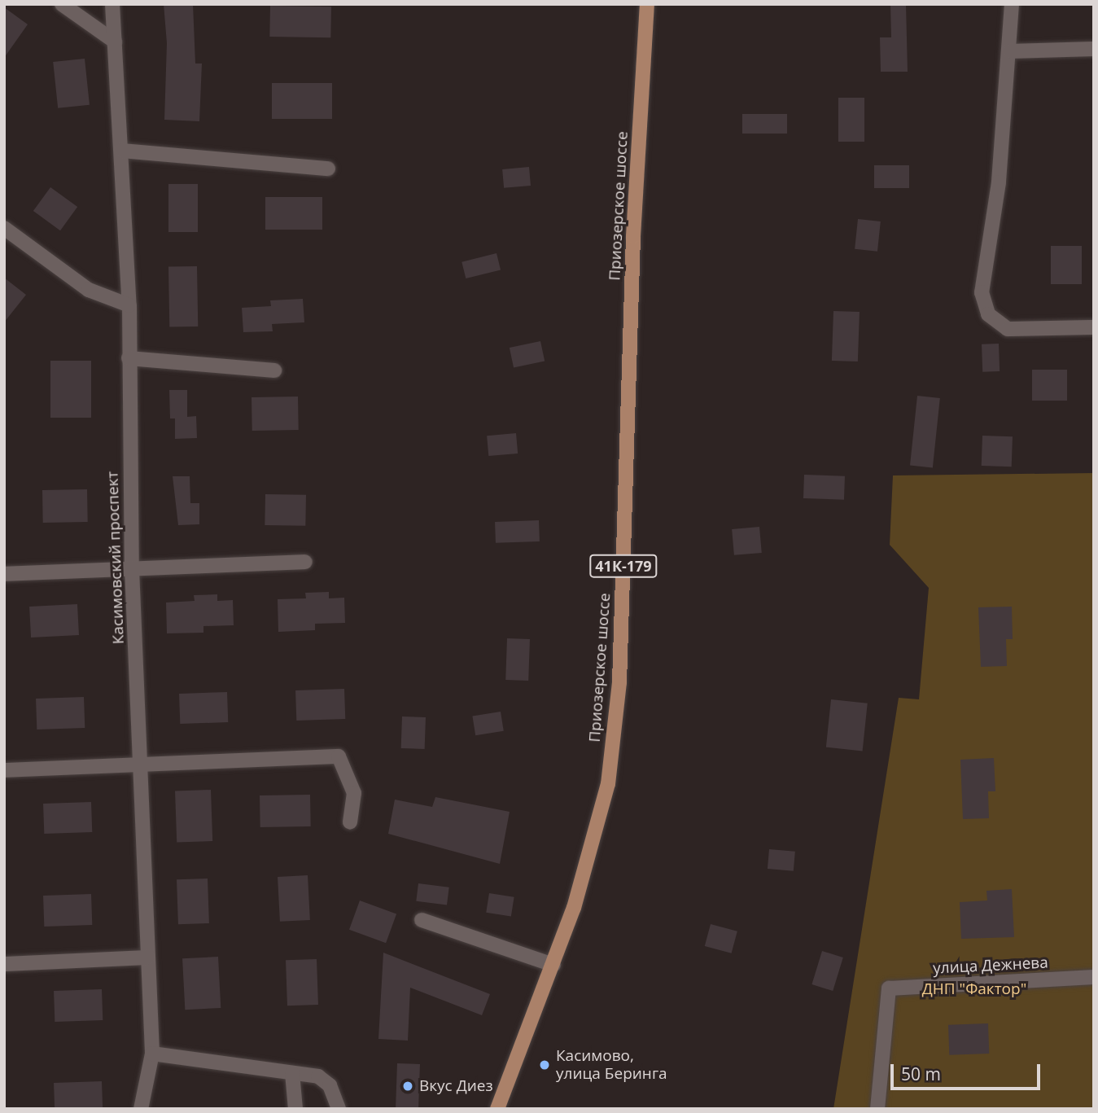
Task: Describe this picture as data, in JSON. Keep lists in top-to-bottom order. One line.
{"streets":{"main road":["Приозерское шоссе","41К-179"],"street":["Касимовский проспект","улица Дежнева"]},"parks":["ДНП \"Фактор\""],"places":["Касимово, улица Беринга","Вкус Диез"],"scale_bar":"50 m"}
